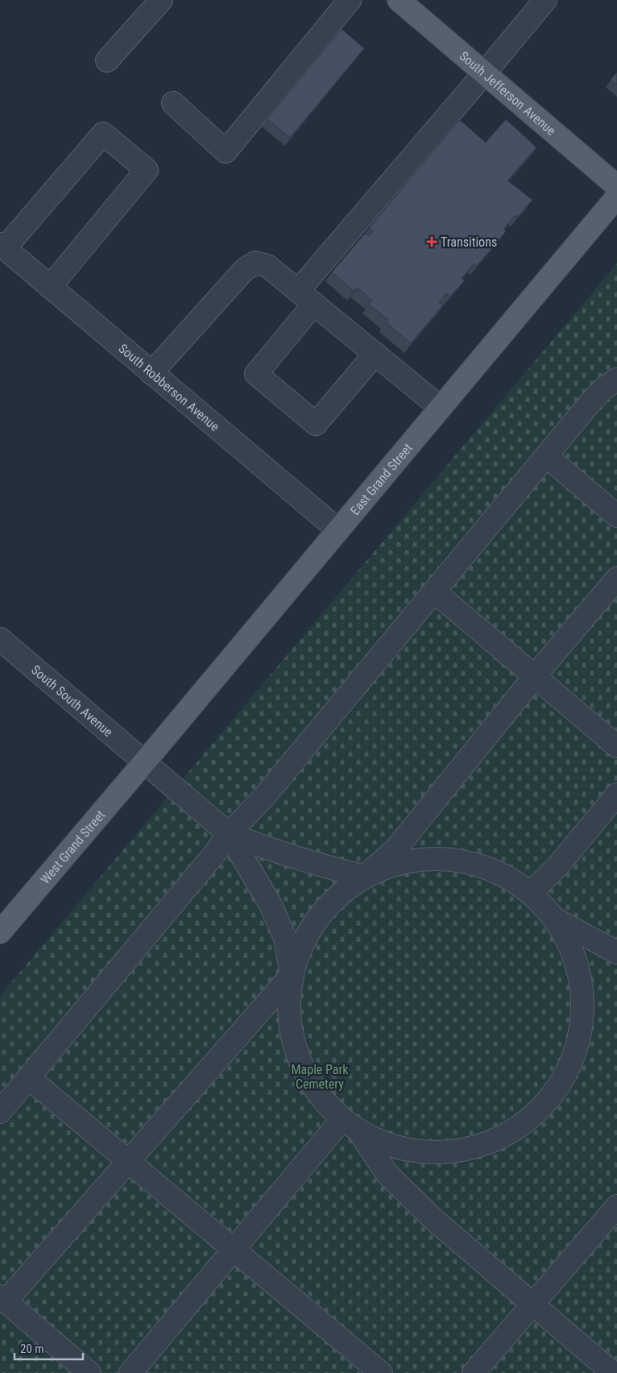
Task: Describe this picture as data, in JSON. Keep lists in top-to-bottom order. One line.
{"streets":{"main road":["South Jefferson Avenue","East Grand Street","West Grand Street"],"street":["South Robberson Avenue","South South Avenue"]},"crossings":[["South Robberson Avenue","East Grand Street"],["East Grand Street","South South Avenue"],["East Grand Street","West Grand Street"],["South South Avenue","West Grand Street"]],"parks":["Maple Park Cemetery"],"places":{"health":["Transitions"]},"scale_bar":"20 m"}
